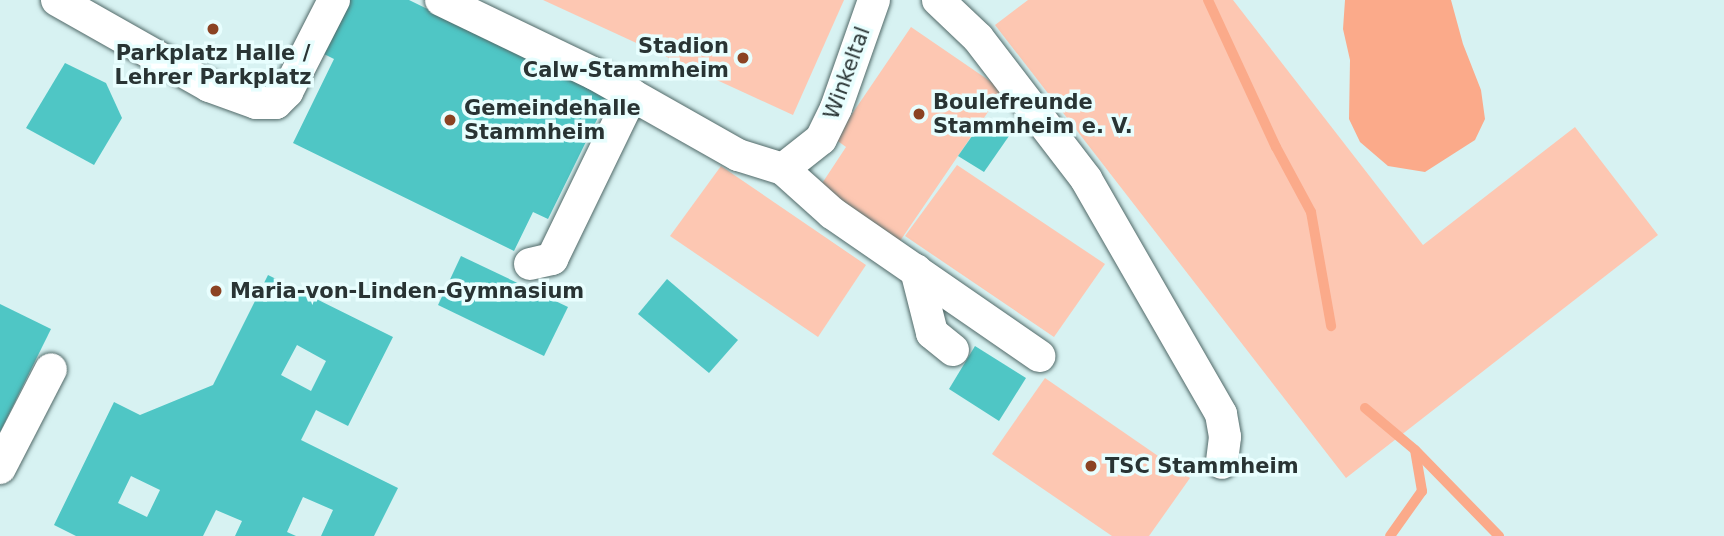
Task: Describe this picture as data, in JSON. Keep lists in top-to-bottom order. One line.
{"streets":{"lane":["Winkeltal"]},"places":["Parkplatz Halle / Lehrer Parkplatz","Stadion Calw-Stammheim","Boulefreunde Stammheim e. V.","Gemeindehalle Stammheim","Maria-von-Linden-Gymnasium","TSC Stammheim"]}
